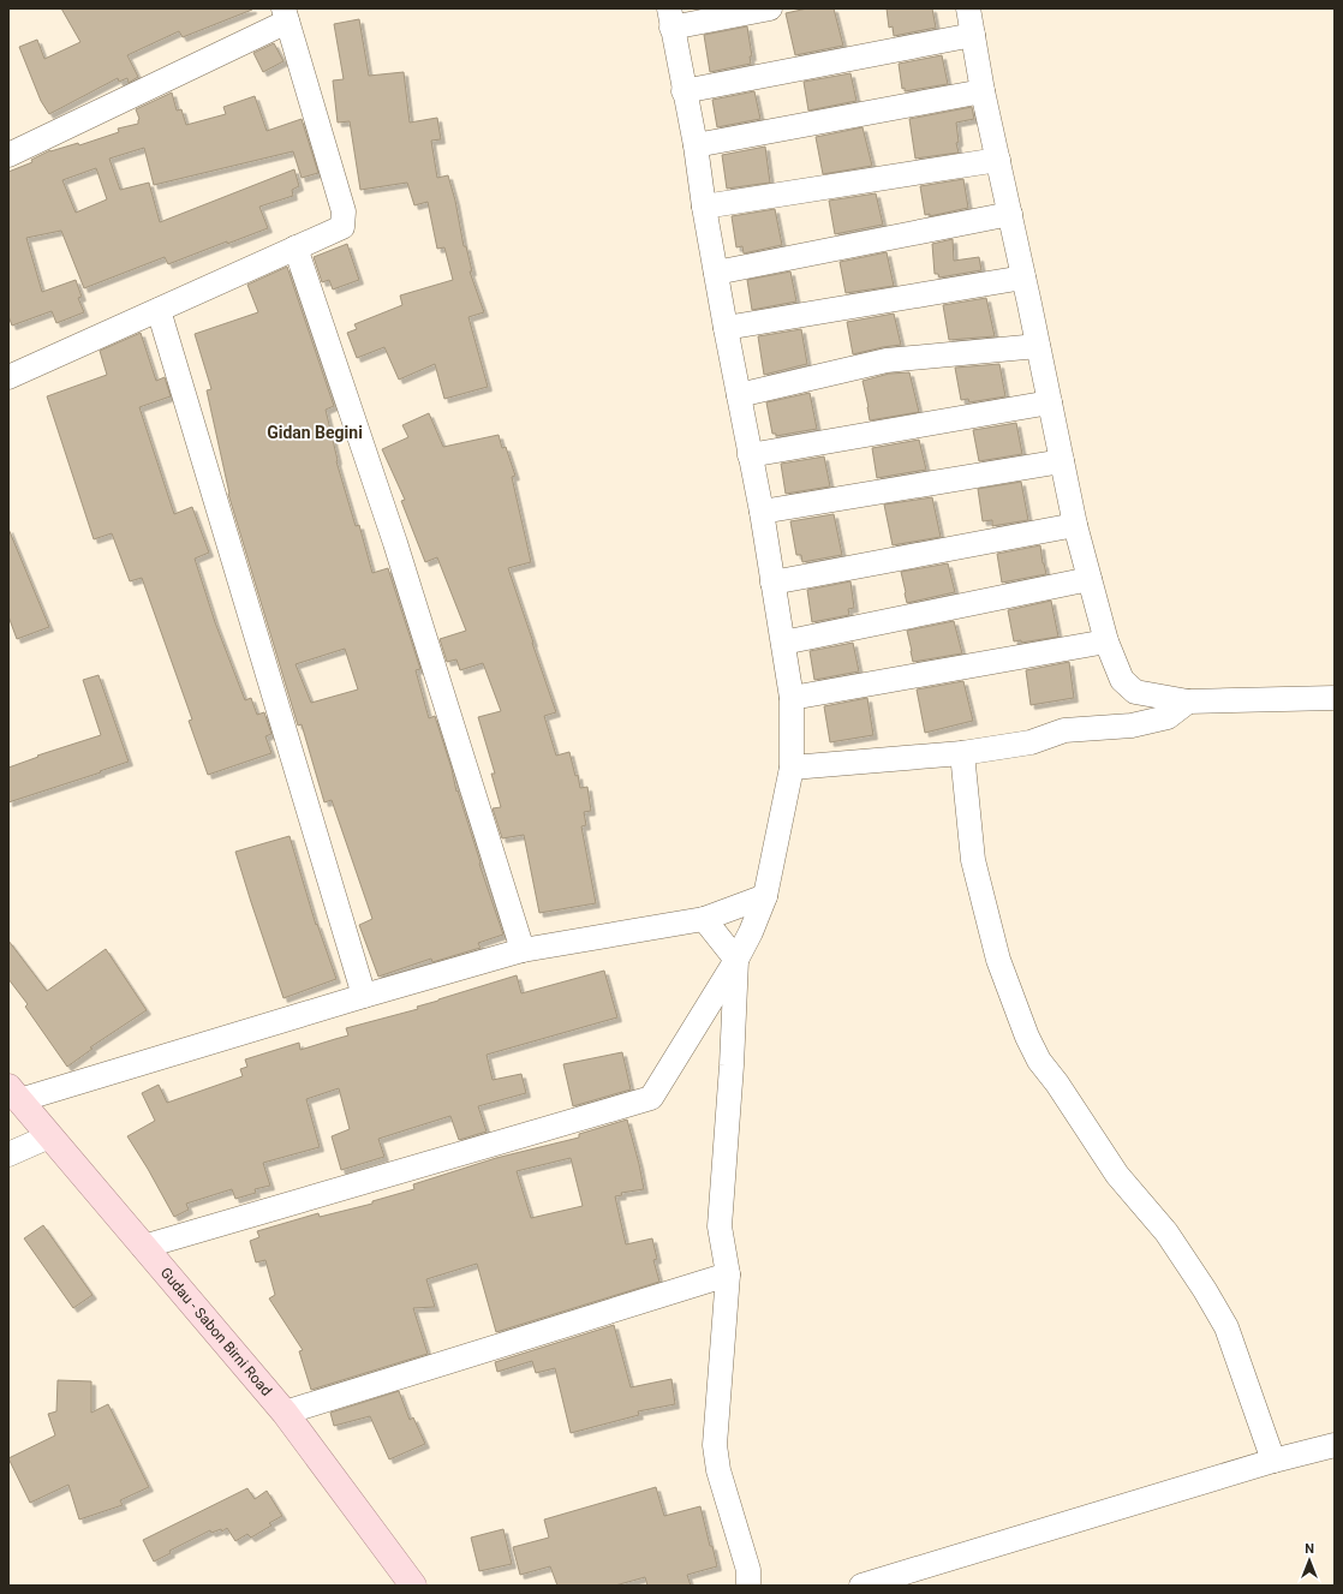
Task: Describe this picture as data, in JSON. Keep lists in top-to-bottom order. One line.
{"streets":{"main road":["Gudau - Sabon Birni Road"]},"districts":["Gidan Begini"],"north":"top"}
